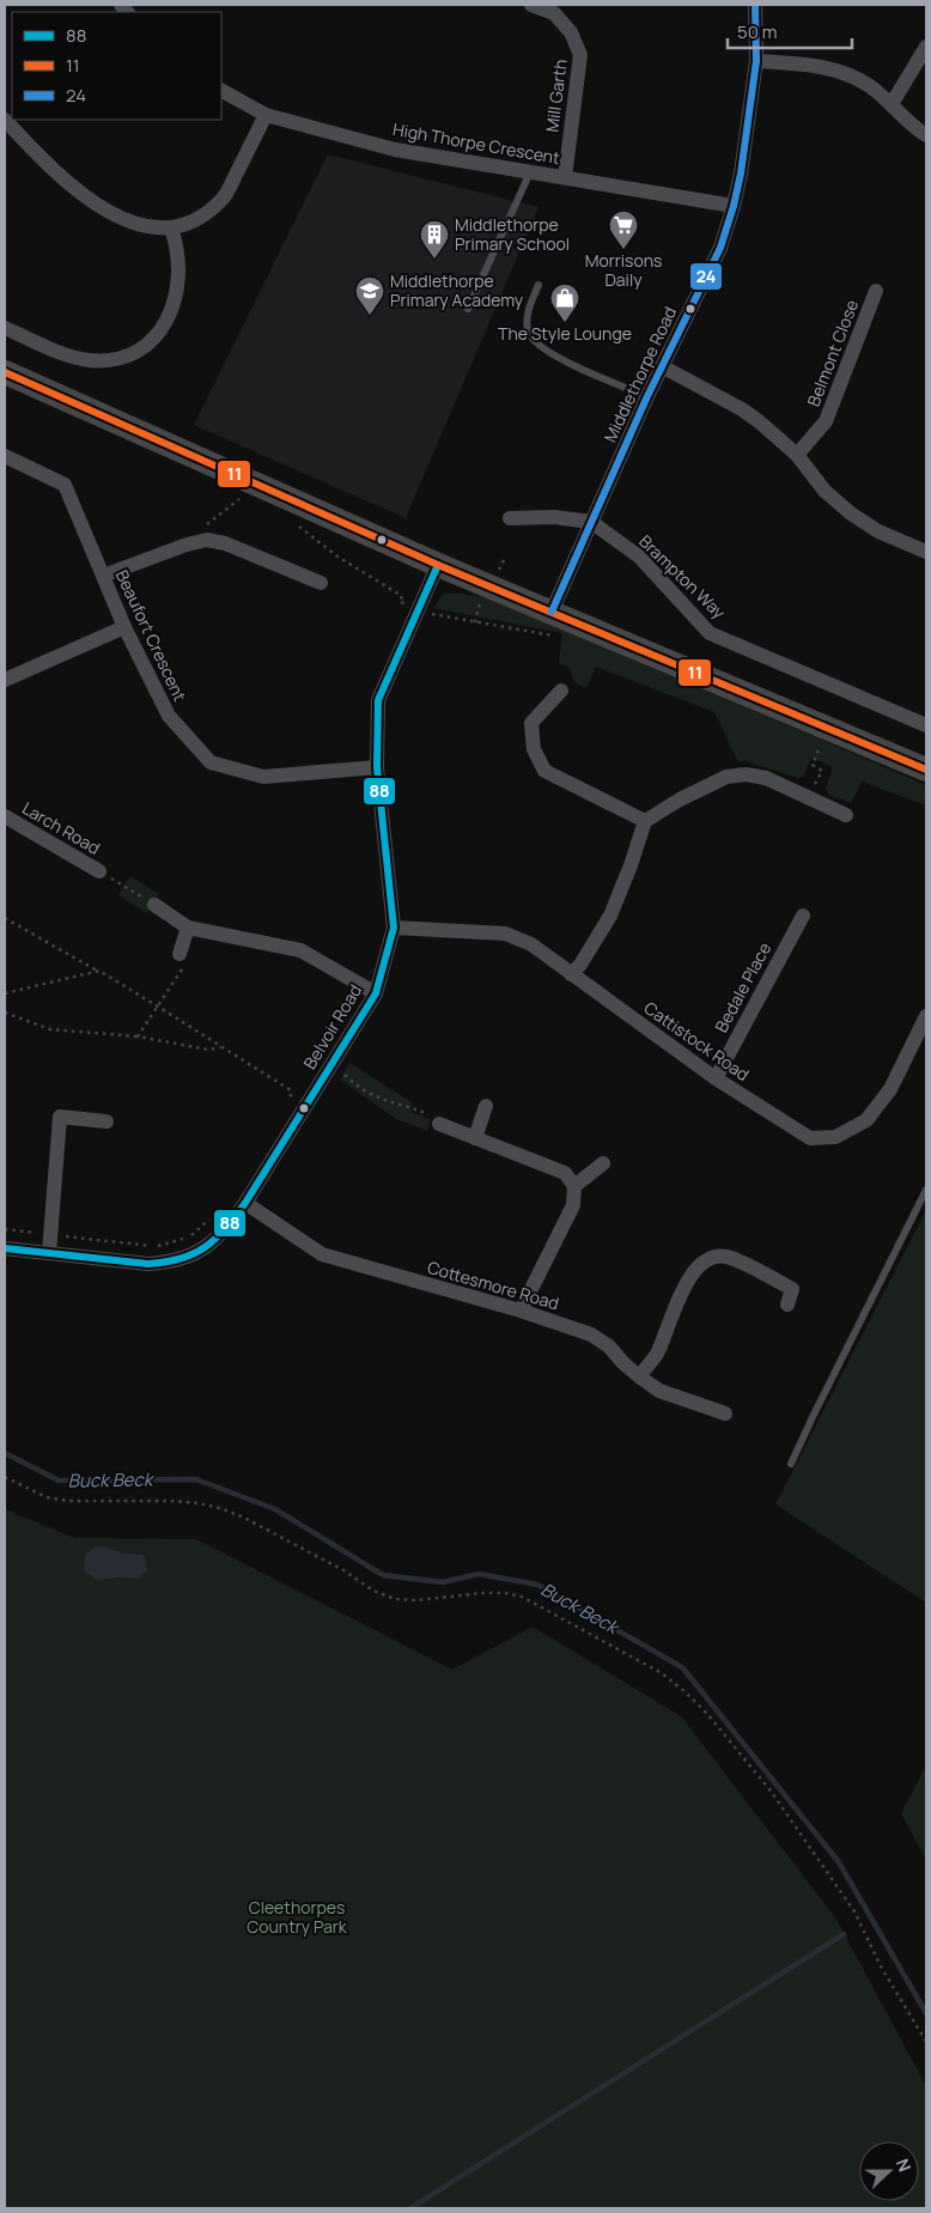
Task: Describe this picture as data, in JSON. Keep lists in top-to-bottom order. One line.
{"streets":{"street":["Mill Garth","High Thorpe Crescent","Belmont Close","Middlethorpe Road","Brampton Way","Beaufort Crescent","Larch Road","Bedale Place","Belvoir Road","Cattistock Road","Cottesmore Road"]},"crossings":[["Mill Garth","High Thorpe Crescent"],["High Thorpe Crescent","Middlethorpe Road"],["Middlethorpe Road","Brampton Way"],["Beaufort Crescent","Belvoir Road"],["Bedale Place","Cattistock Road"],["Belvoir Road","Cattistock Road"],["Belvoir Road","Cottesmore Road"]],"water":["Buck Beck"],"parks":["Cleethorpes Country Park"],"places":{"supermarket":["Morrisons Daily"],"building":["Middlethorpe Primary School"],"school or university":["Middlethorpe Primary Academy"],"shop":["The Style Lounge"]},"lines":["transit line 24","transit line 11","transit line 88"],"legend":["88","11","24"],"scale_bar":"50 m","north":"right"}
